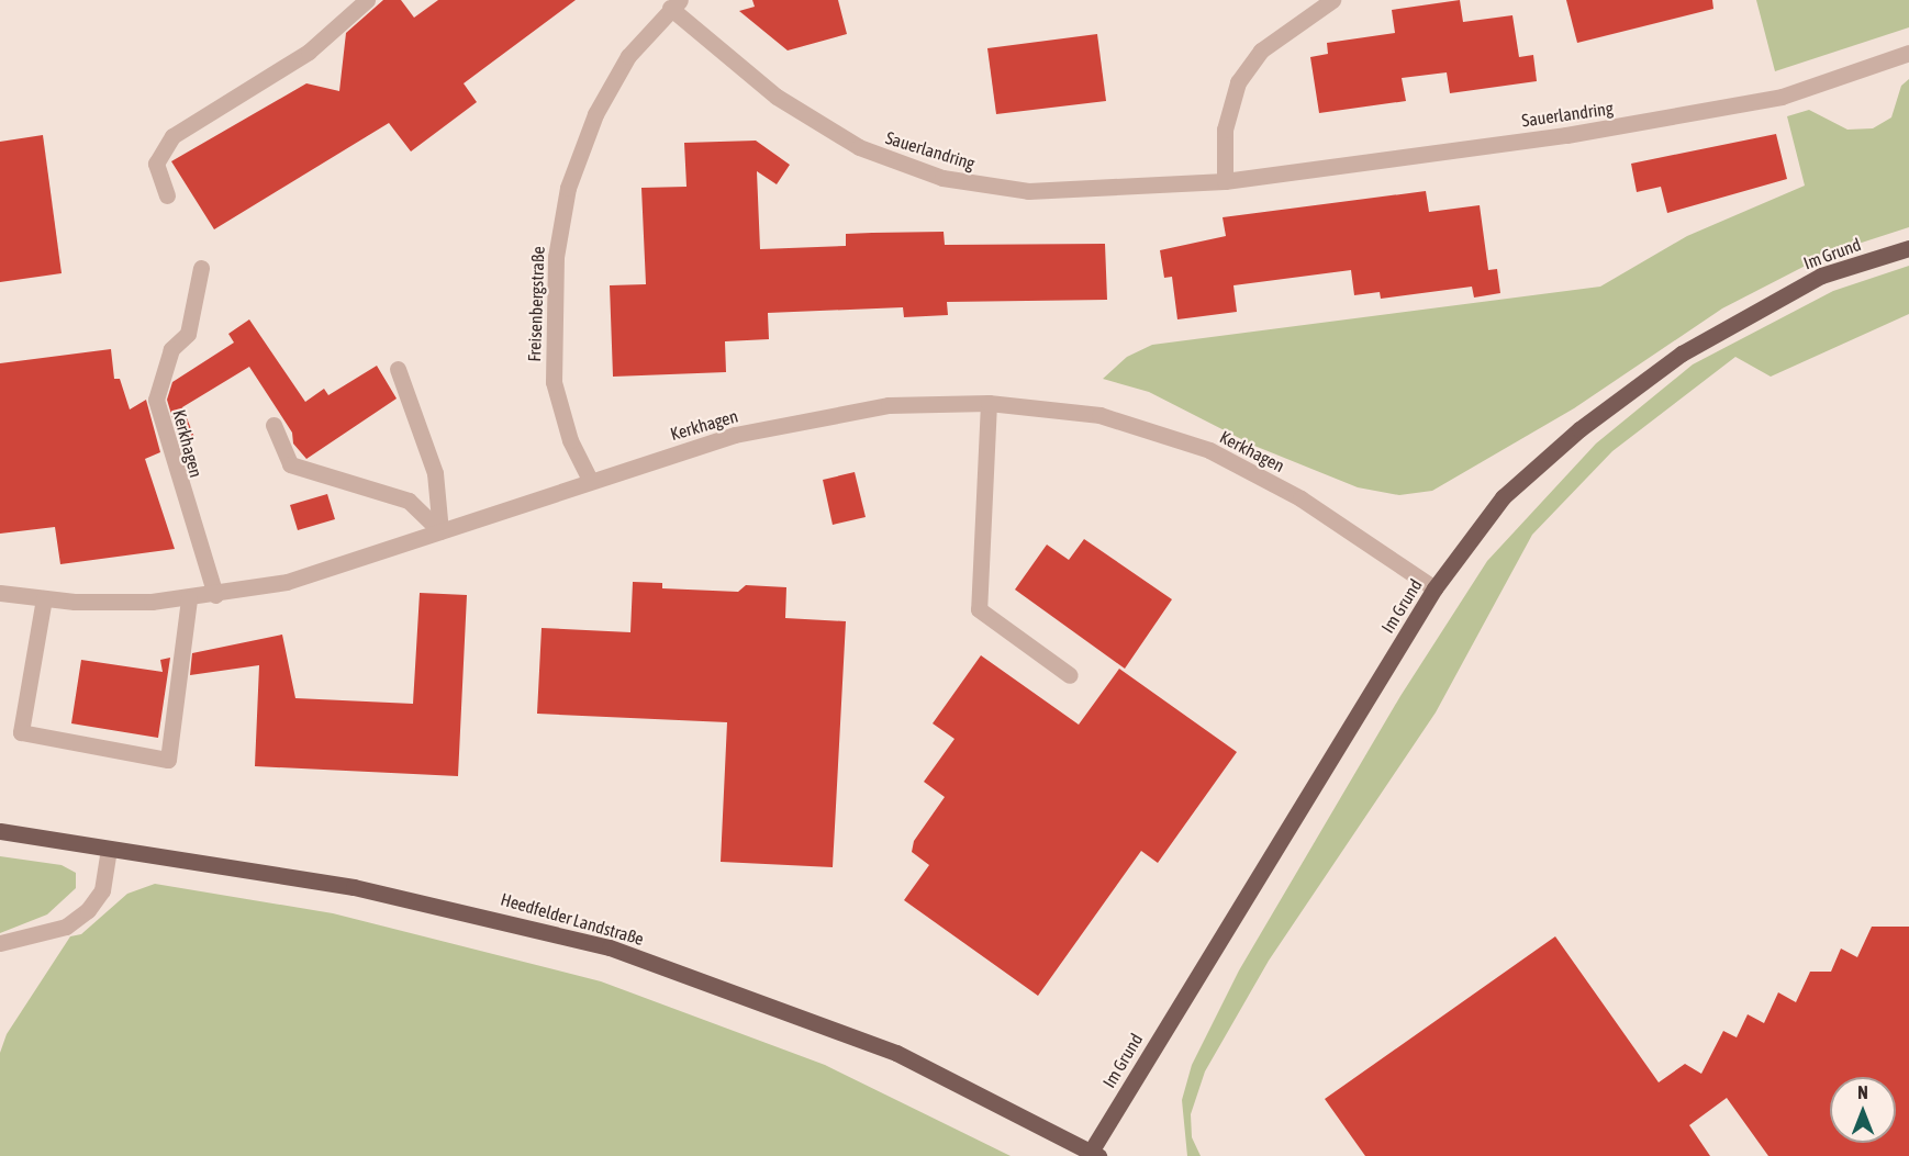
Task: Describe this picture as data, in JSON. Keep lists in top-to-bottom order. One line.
{"streets":{"main road":["Im Grund","Heedfelder Landstraße"],"street":["Sauerlandring","Freisenbergstraße","Kerkhagen"]},"crossings":[["Sauerlandring","Freisenbergstraße"],["Im Grund","Kerkhagen"],["Im Grund","Heedfelder Landstraße"],["Freisenbergstraße","Kerkhagen"]],"north":"top"}
